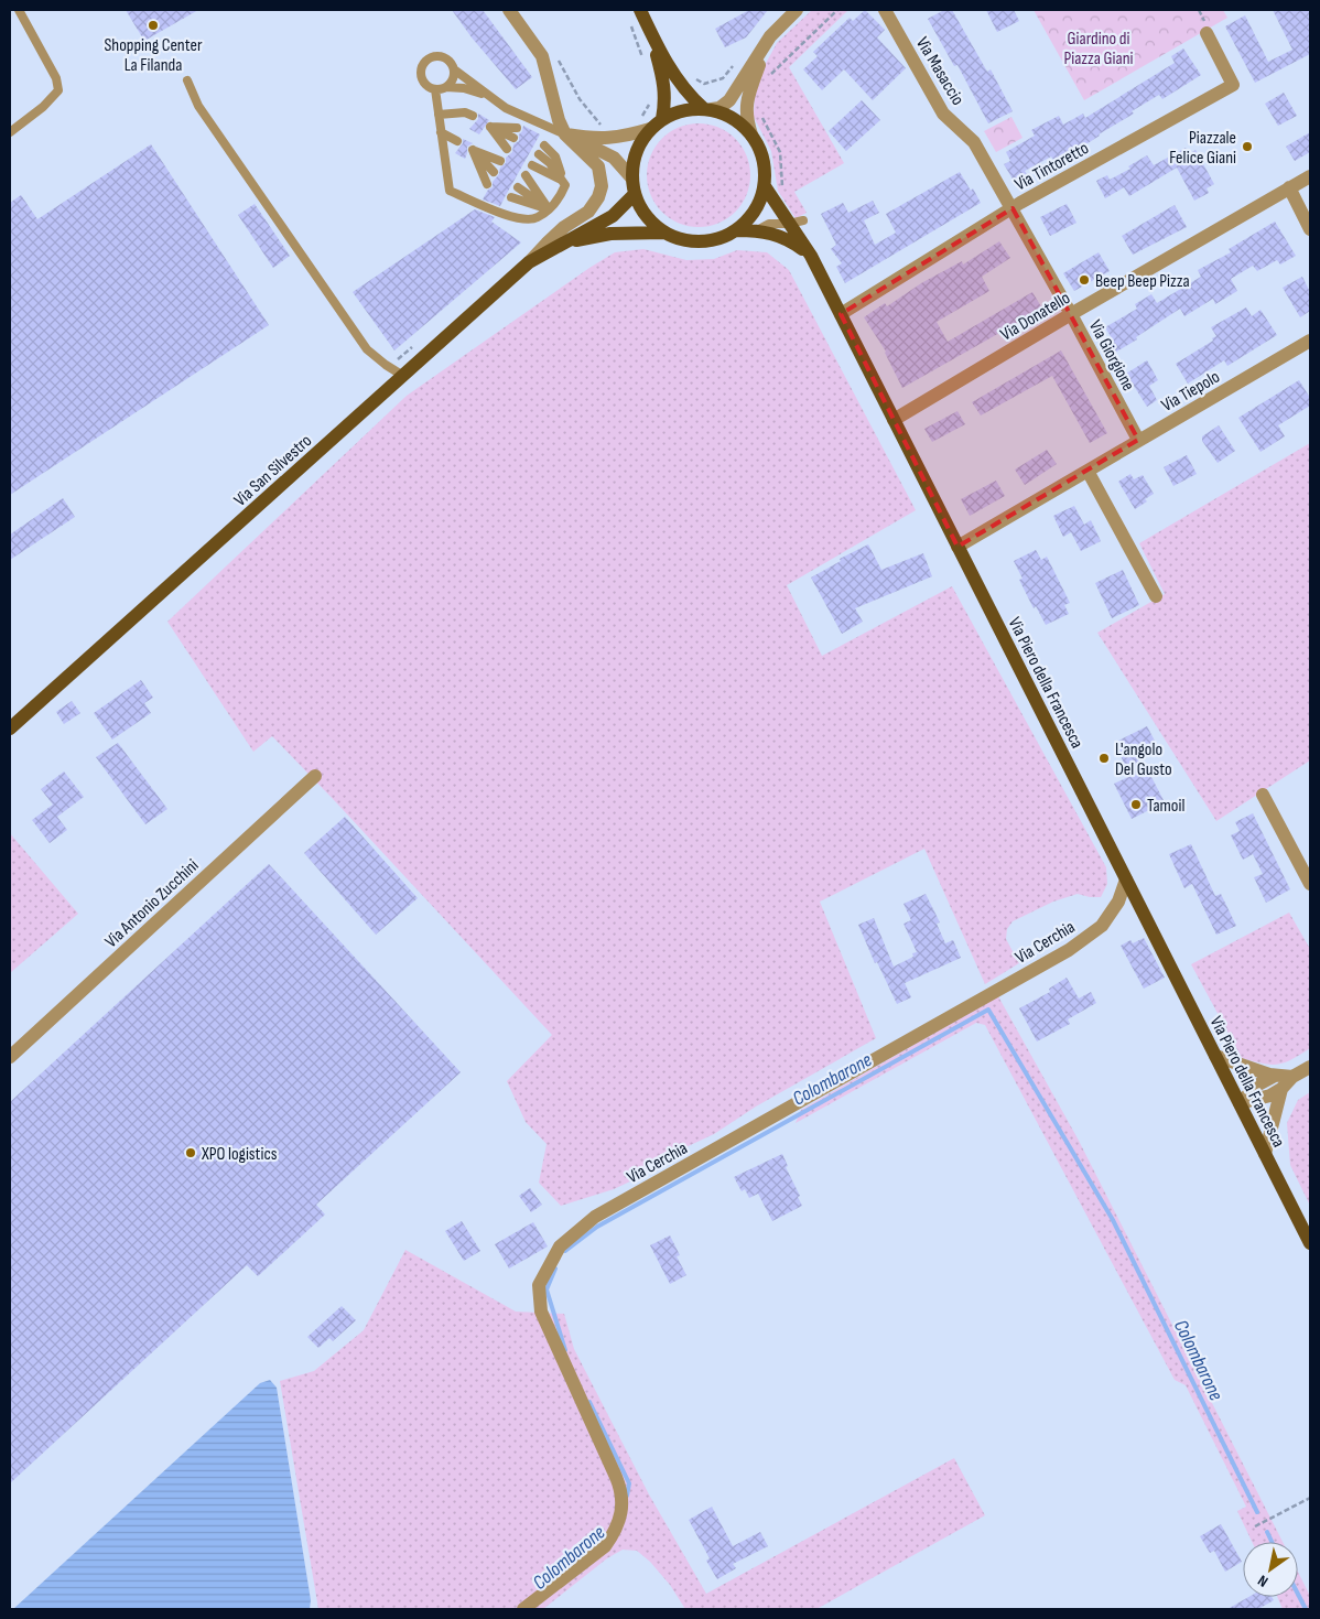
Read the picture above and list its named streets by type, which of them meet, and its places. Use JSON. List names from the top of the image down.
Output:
{
  "streets": {
    "main road": ["Via San Silvestro", "Via Piero della Francesca"],
    "street": [
      "Via Masaccio",
      "Via Tintoretto",
      "Via Donatello",
      "Via Giorgione",
      "Via Tiepolo",
      "Via Antonio Zucchini",
      "Via Cerchia"
    ]
  },
  "crossings": [
    ["Via Masaccio", "Via Giorgione"],
    ["Via Tintoretto", "Via Giorgione"],
    ["Via Tintoretto", "Via Piero della Francesca"],
    ["Via Donatello", "Via Giorgione"],
    ["Via Donatello", "Via Piero della Francesca"],
    ["Via Giorgione", "Via Tiepolo"],
    ["Via Tiepolo", "Via Piero della Francesca"],
    ["Via San Silvestro", "Via Piero della Francesca"],
    ["Via Piero della Francesca", "Via Cerchia"]
  ],
  "water": ["Colombarone"],
  "parks": ["Giardino di Piazza Giani"],
  "places": [
    "Shopping Center La Filanda",
    "Piazzale Felice Giani",
    "Beep Beep Pizza",
    "L'angolo Del Gusto",
    "Tamoil",
    "XPO logistics"
  ],
  "north": "bottom left"
}
